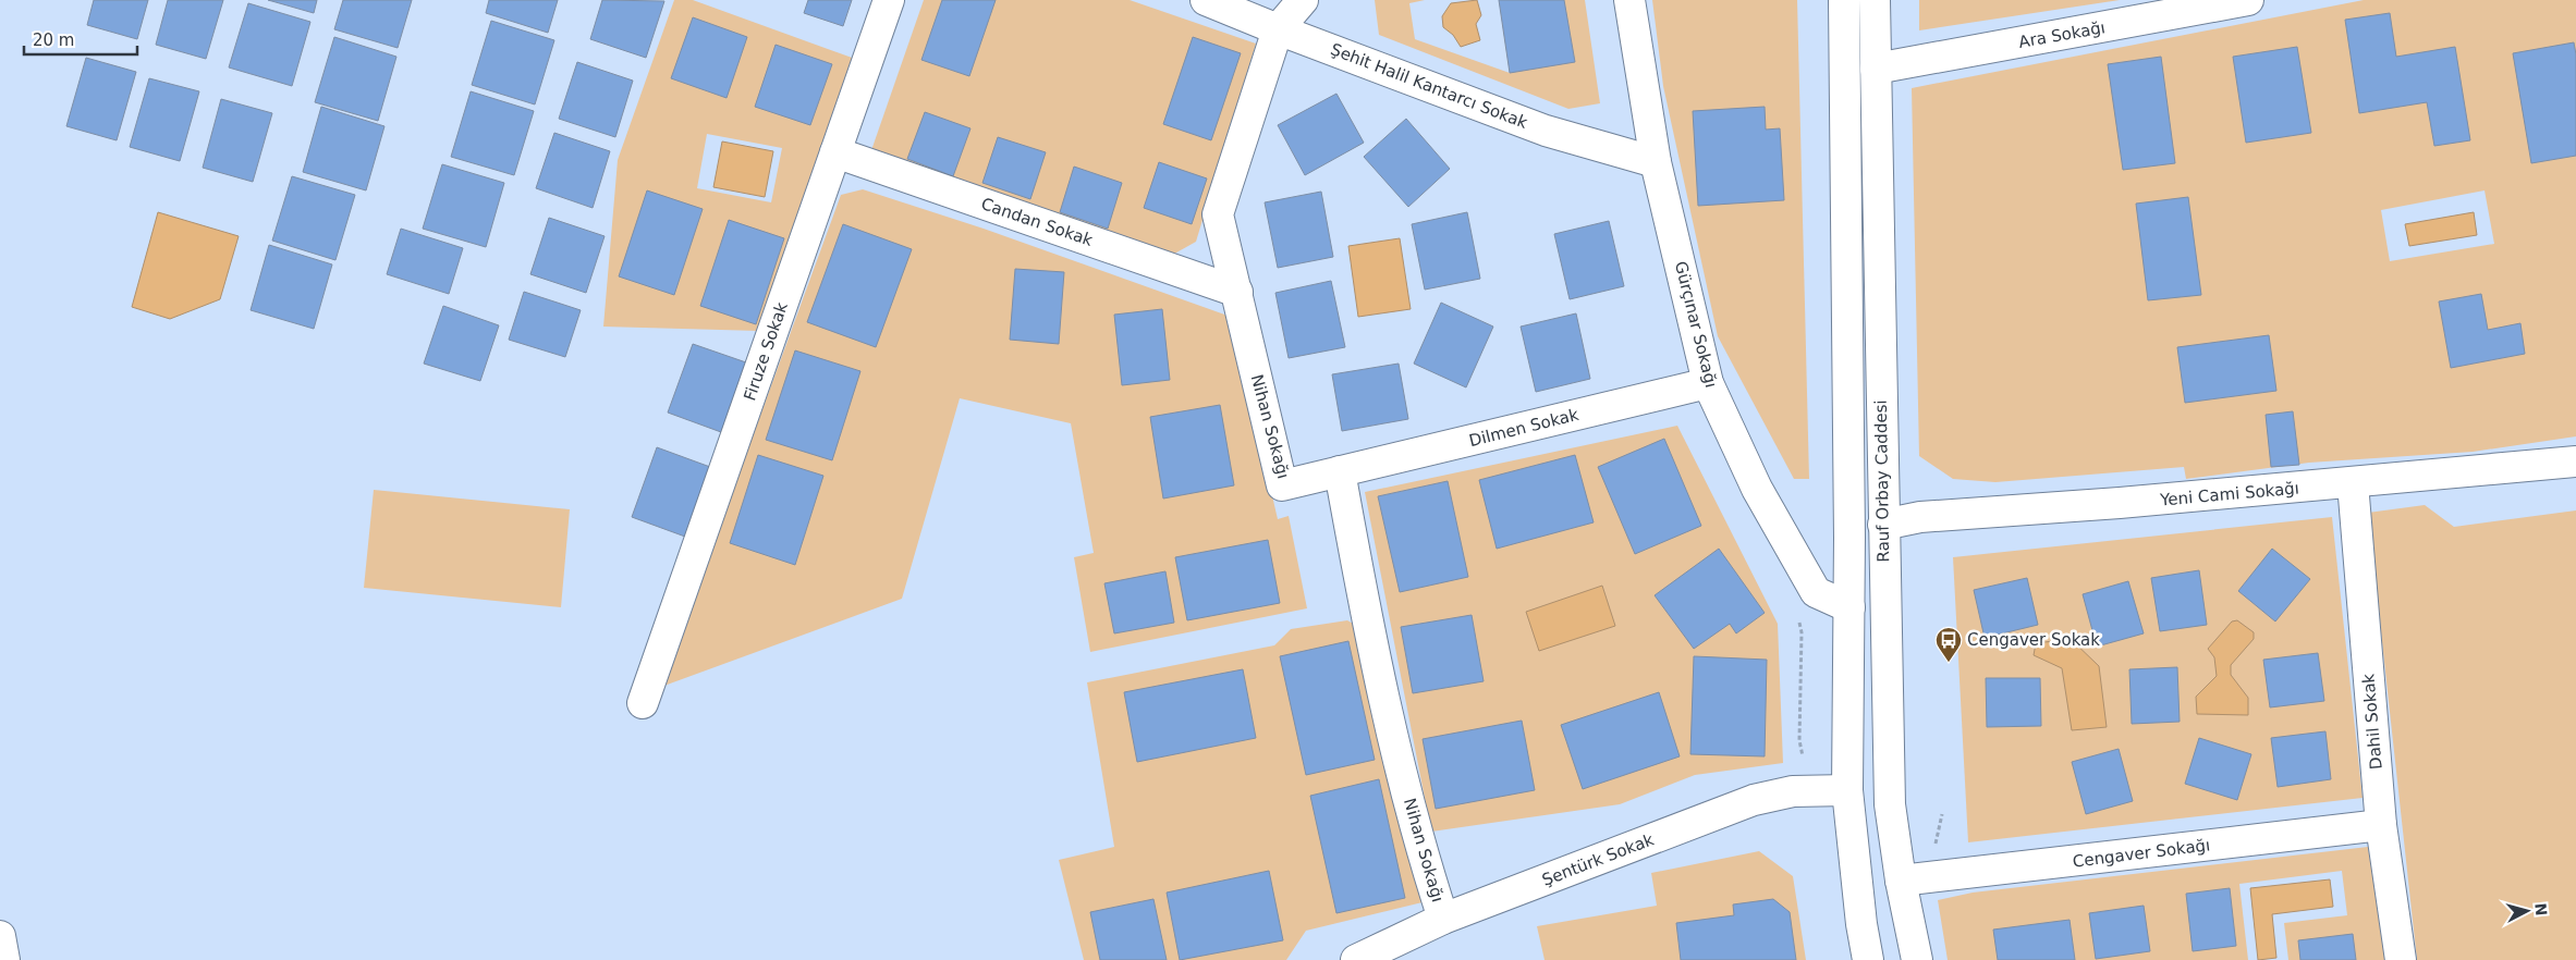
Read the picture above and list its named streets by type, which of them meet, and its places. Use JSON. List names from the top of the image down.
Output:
{
  "streets": {
    "street": [
      "Ara Sokağı",
      "Şehit Halil Kantarcı Sokak",
      "Candan Sokak",
      "Gürçınar Sokağı",
      "Firuze Sokak",
      "Nihan Sokağı",
      "Dilmen Sokak",
      "Rauf Orbay Caddesi",
      "Yeni Cami Sokağı",
      "Dahil Sokak",
      "Cengaver Sokağı",
      "Şentürk Sokak"
    ]
  },
  "crossings": [
    ["Ara Sokağı", "Rauf Orbay Caddesi"],
    ["Şehit Halil Kantarcı Sokak", "Gürçınar Sokağı"],
    ["Şehit Halil Kantarcı Sokak", "Nihan Sokağı"],
    ["Candan Sokak", "Firuze Sokak"],
    ["Candan Sokak", "Nihan Sokağı"],
    ["Gürçınar Sokağı", "Dilmen Sokak"],
    ["Gürçınar Sokağı", "Rauf Orbay Caddesi"],
    ["Nihan Sokağı", "Dilmen Sokak"],
    ["Nihan Sokağı", "Şentürk Sokak"],
    ["Rauf Orbay Caddesi", "Yeni Cami Sokağı"],
    ["Rauf Orbay Caddesi", "Cengaver Sokağı"],
    ["Rauf Orbay Caddesi", "Şentürk Sokak"],
    ["Yeni Cami Sokağı", "Dahil Sokak"],
    ["Dahil Sokak", "Cengaver Sokağı"]
  ],
  "places": {
    "bus stop": ["Cengaver Sokak"]
  },
  "scale_bar": "20 m",
  "north": "right"
}
